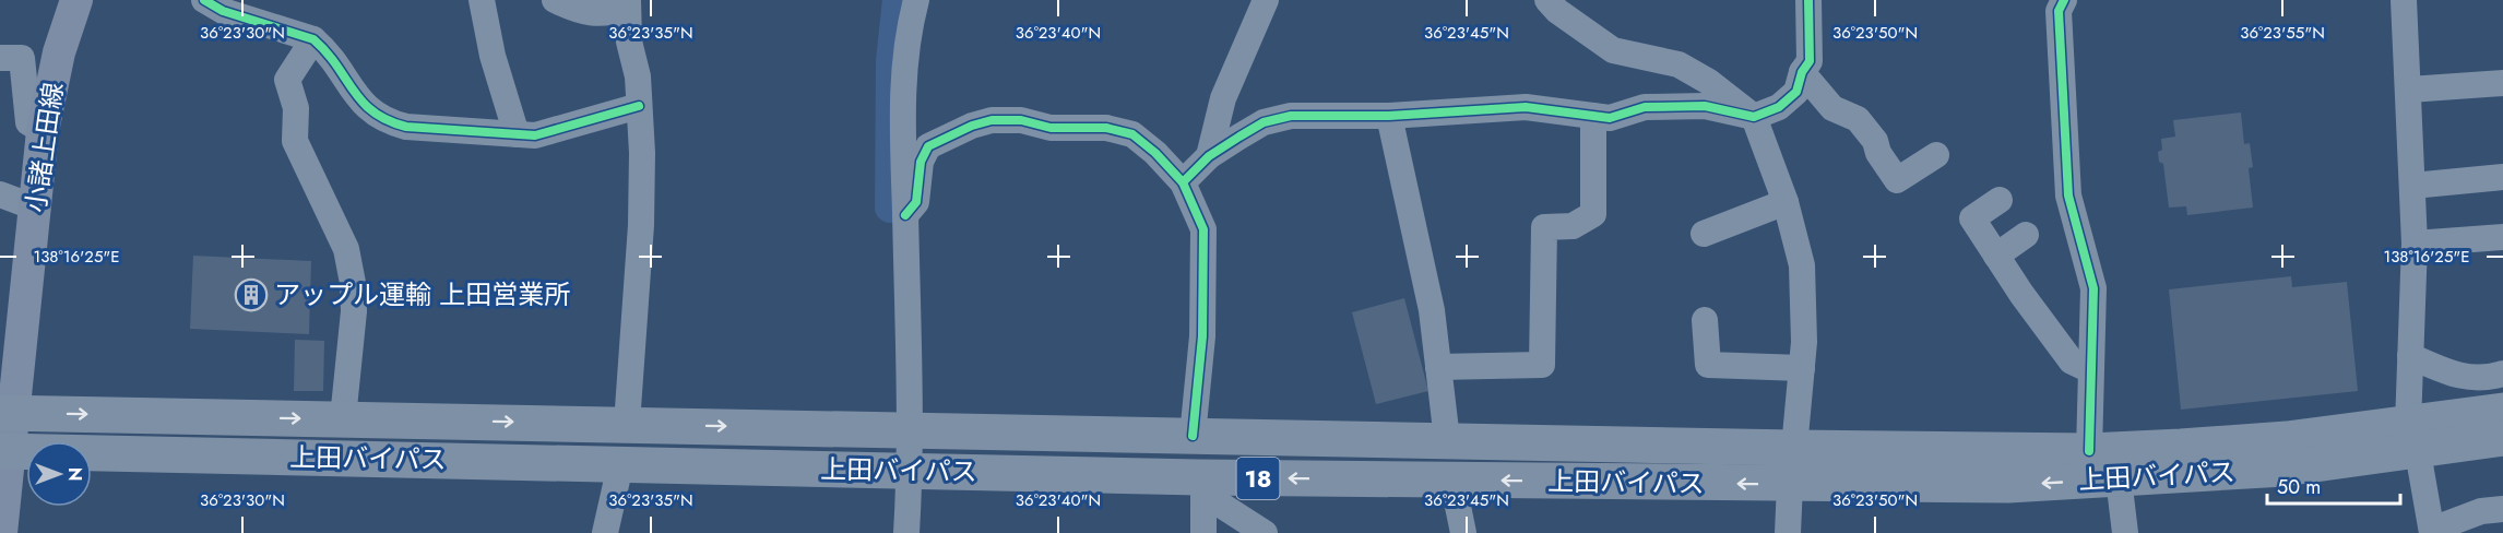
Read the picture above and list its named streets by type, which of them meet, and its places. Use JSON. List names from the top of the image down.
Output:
{
  "streets": {
    "highway": ["上田バイパス", "18"],
    "main road": ["小諸上田線"]
  },
  "crossings": [
    ["小諸上田線", "上田バイパス"]
  ],
  "places": {
    "building": ["アップル運輸 上田営業所"]
  },
  "scale_bar": "50 m",
  "north": "right",
  "coordinates": [
    "36°23'30\"N",
    "36°23'35\"N",
    "36°23'40\"N",
    "36°23'45\"N",
    "36°23'50\"N",
    "36°23'55\"N",
    "138°16'25\"E"
  ]
}
